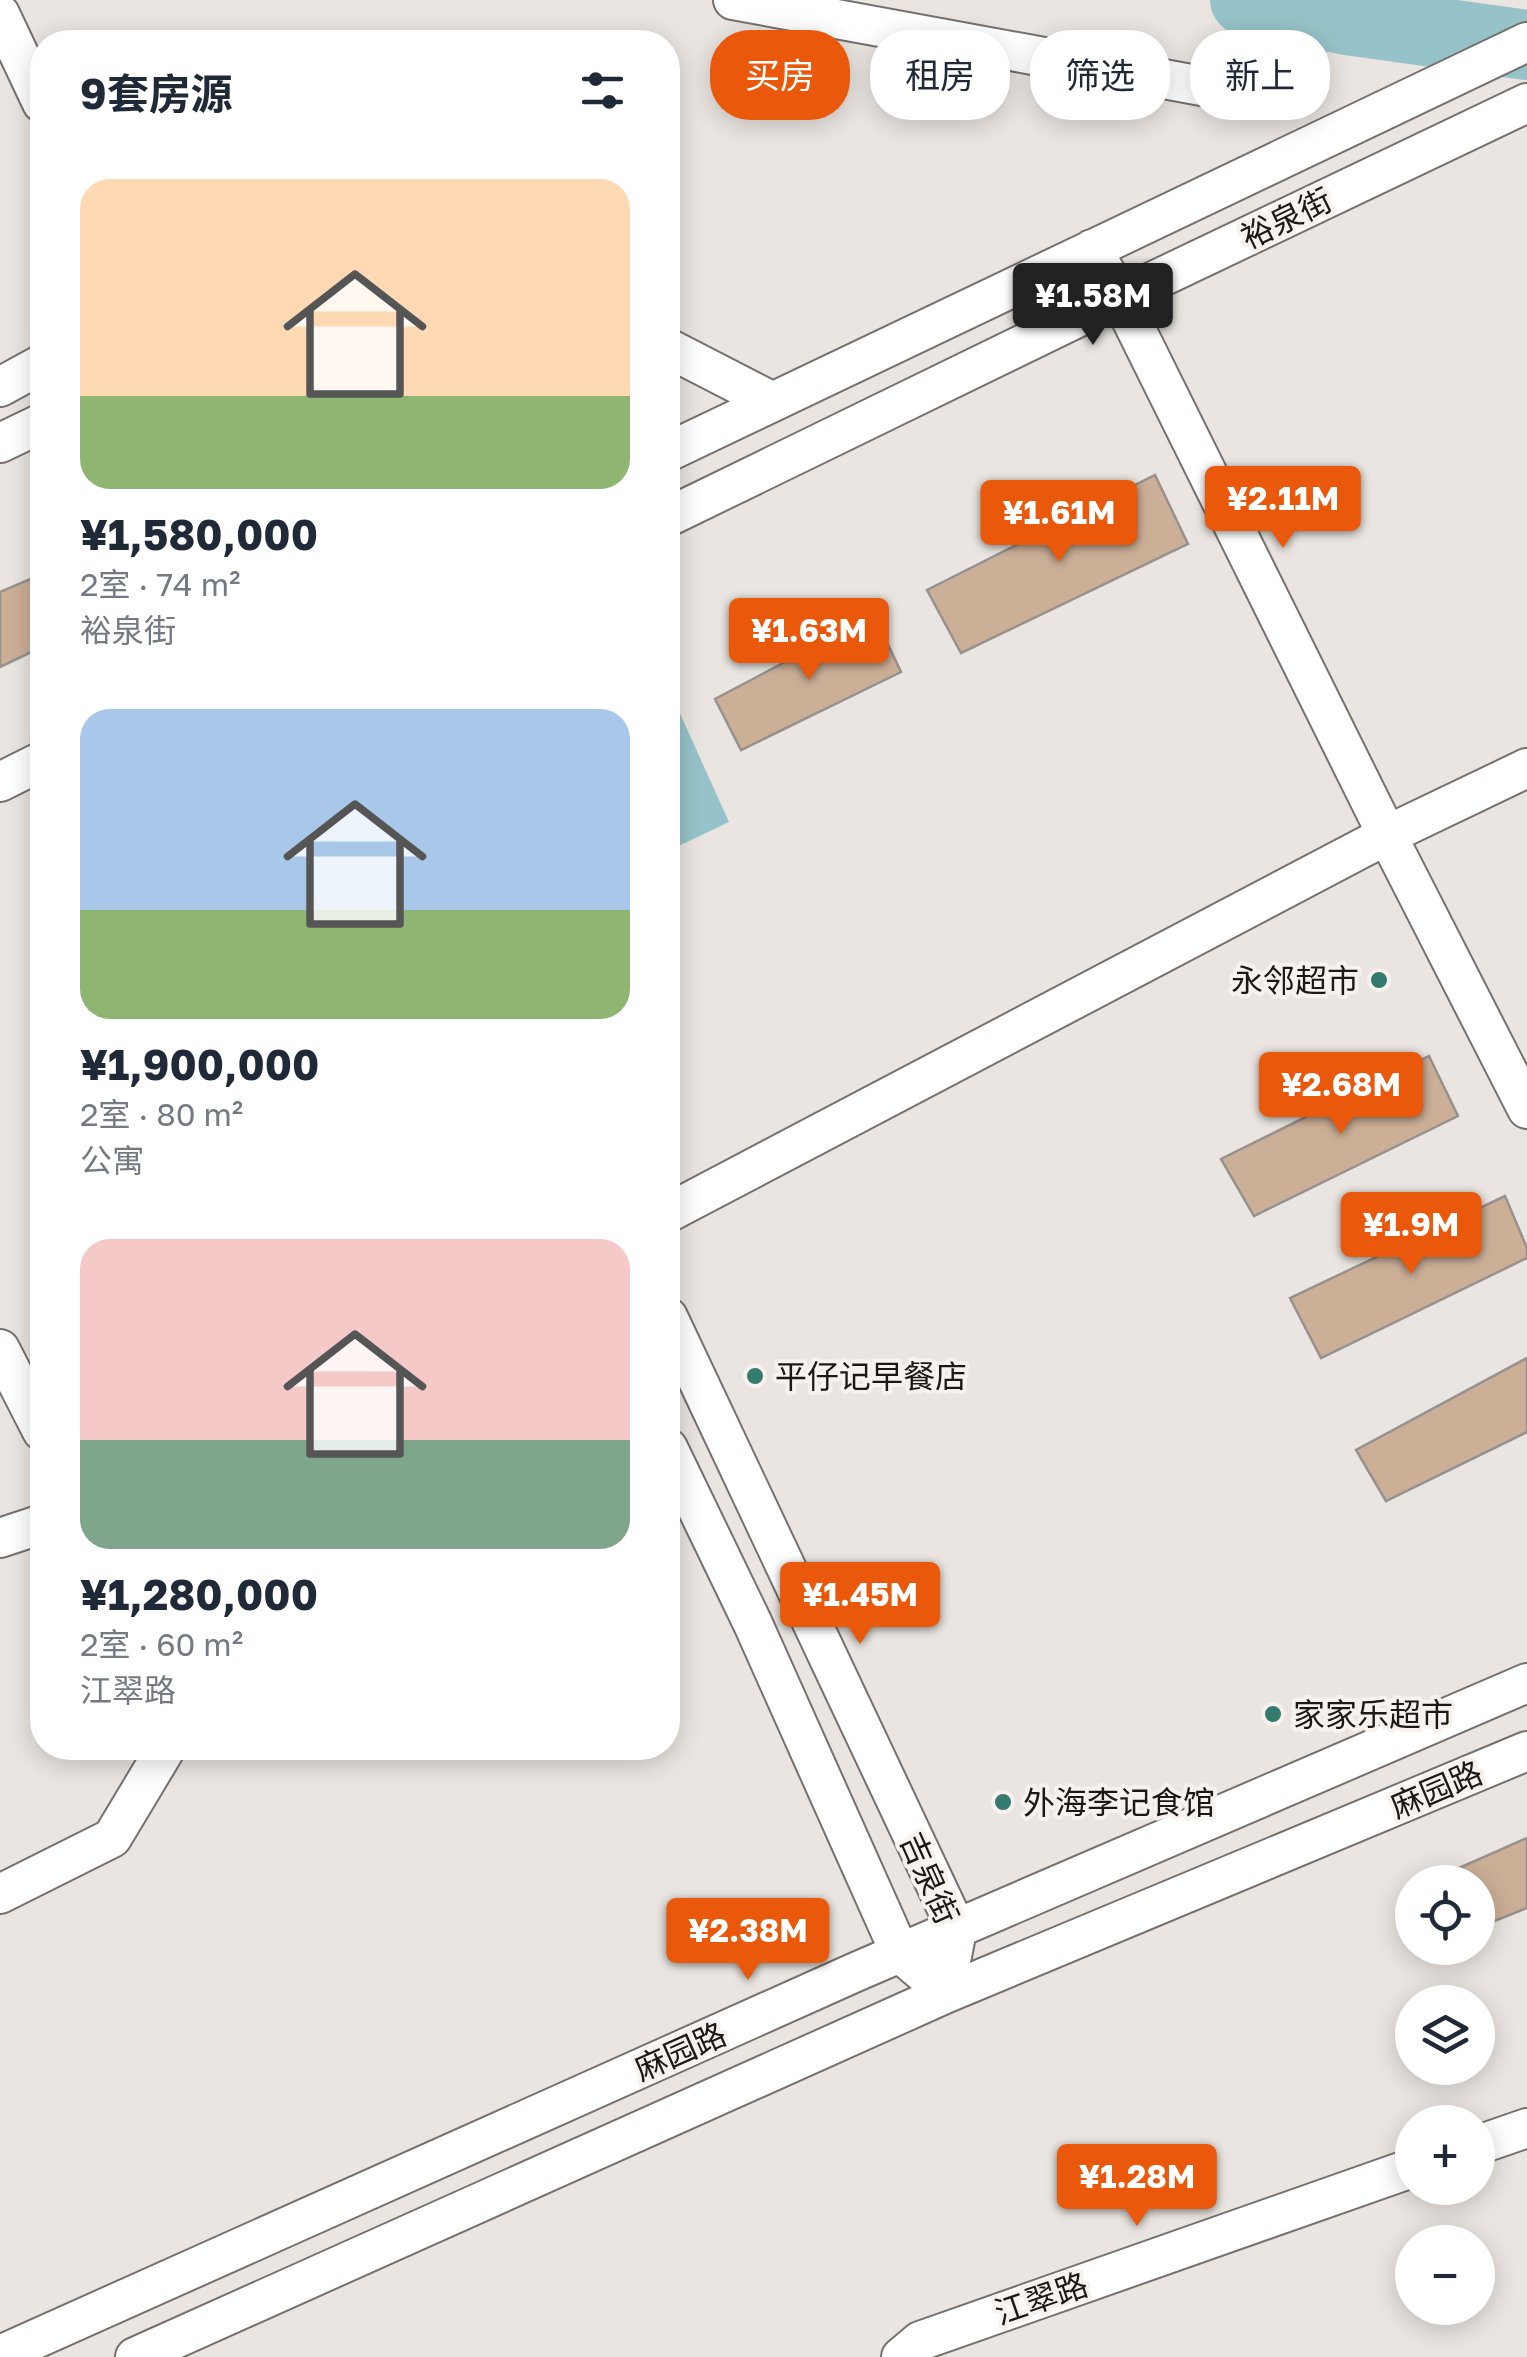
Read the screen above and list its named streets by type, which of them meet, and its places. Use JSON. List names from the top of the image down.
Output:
{
  "streets": {
    "street": [
      "裕泉街",
      "麻园路",
      "吉泉街",
      "江翠路"
    ]
  },
  "crossings": [
    ["麻园路", "吉泉街"]
  ],
  "places": [
    "永邻超市",
    "平仔记早餐店",
    "家家乐超市",
    "外海李记食馆"
  ],
  "page": {
    "chip": [
      "买房",
      "租房",
      "筛选",
      "新上"
    ],
    "heading": "9套房源",
    "list": [
      {
        "name": "¥1,580,000",
        "note": "2室 · 74 m² · 裕泉街"
      },
      {
        "name": "¥1,900,000",
        "note": "2室 · 80 m² · 公寓"
      },
      {
        "name": "¥1,280,000",
        "note": "2室 · 60 m² · 江翠路"
      }
    ],
    "price": [
      "¥1.58M",
      "¥2.11M",
      "¥1.61M",
      "¥1.63M",
      "¥2.68M",
      "¥1.9M",
      "¥1.45M",
      "¥2.38M",
      "¥1.28M"
    ],
    "map_buttons": ["+", "−"]
  }
}
